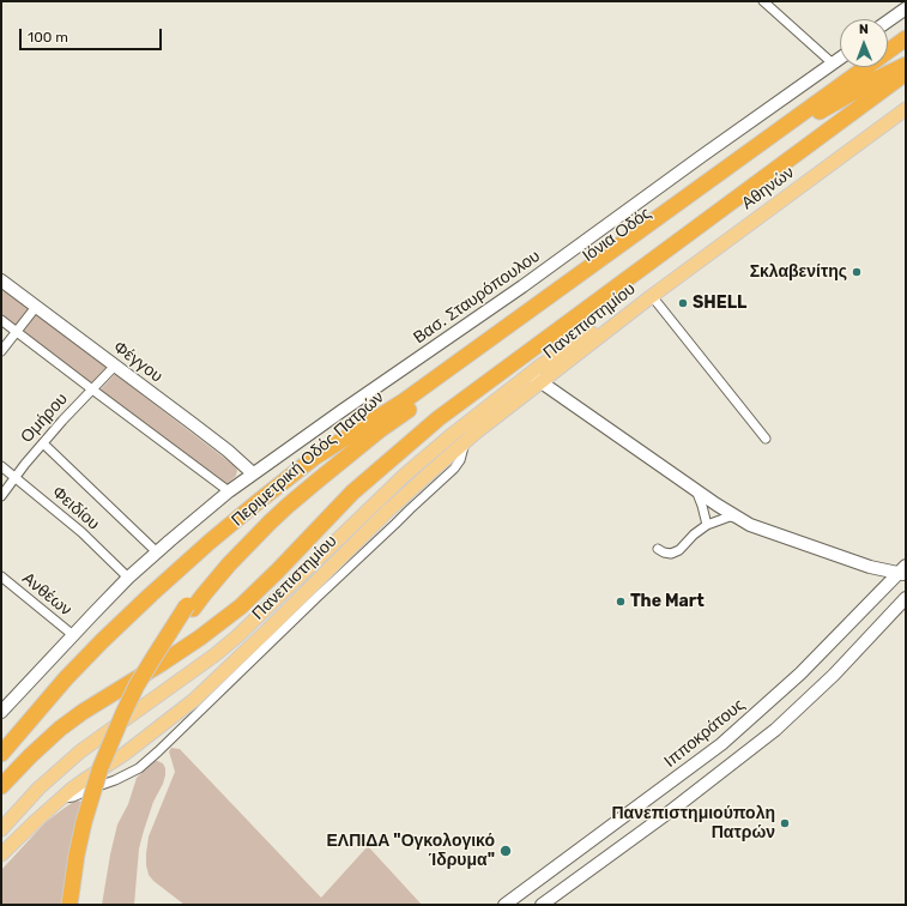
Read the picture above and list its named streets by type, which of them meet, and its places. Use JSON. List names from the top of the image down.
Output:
{
  "streets": {
    "highway": ["Ιόνια Οδός", "Περιμετρική Οδός Πατρών"],
    "main road": ["Αθηνών", "Πανεπιστημίου"],
    "street": [
      "Βασ. Σταυρόπουλου",
      "Φέγγου",
      "Ομήρου",
      "Φειδίου",
      "Ανθέων",
      "Ιπποκράτους"
    ]
  },
  "crossings": [
    ["Αθηνών", "Πανεπιστημίου"],
    ["Ιόνια Οδός", "Περιμετρική Οδός Πατρών"],
    ["Βασ. Σταυρόπουλου", "Φέγγου"],
    ["Βασ. Σταυρόπουλου", "Φειδίου"],
    ["Βασ. Σταυρόπουλου", "Ανθέων"],
    ["Φέγγου", "Ομήρου"],
    ["Ομήρου", "Φειδίου"]
  ],
  "places": [
    "Σκλαβενίτης",
    "SHELL",
    "The Mart",
    "Πανεπιστημιούπολη Πατρών",
    "ΕΛΠΙΔΑ \"Ογκολογικό Ίδρυμα\""
  ],
  "scale_bar": "100 m",
  "north": "top"
}
